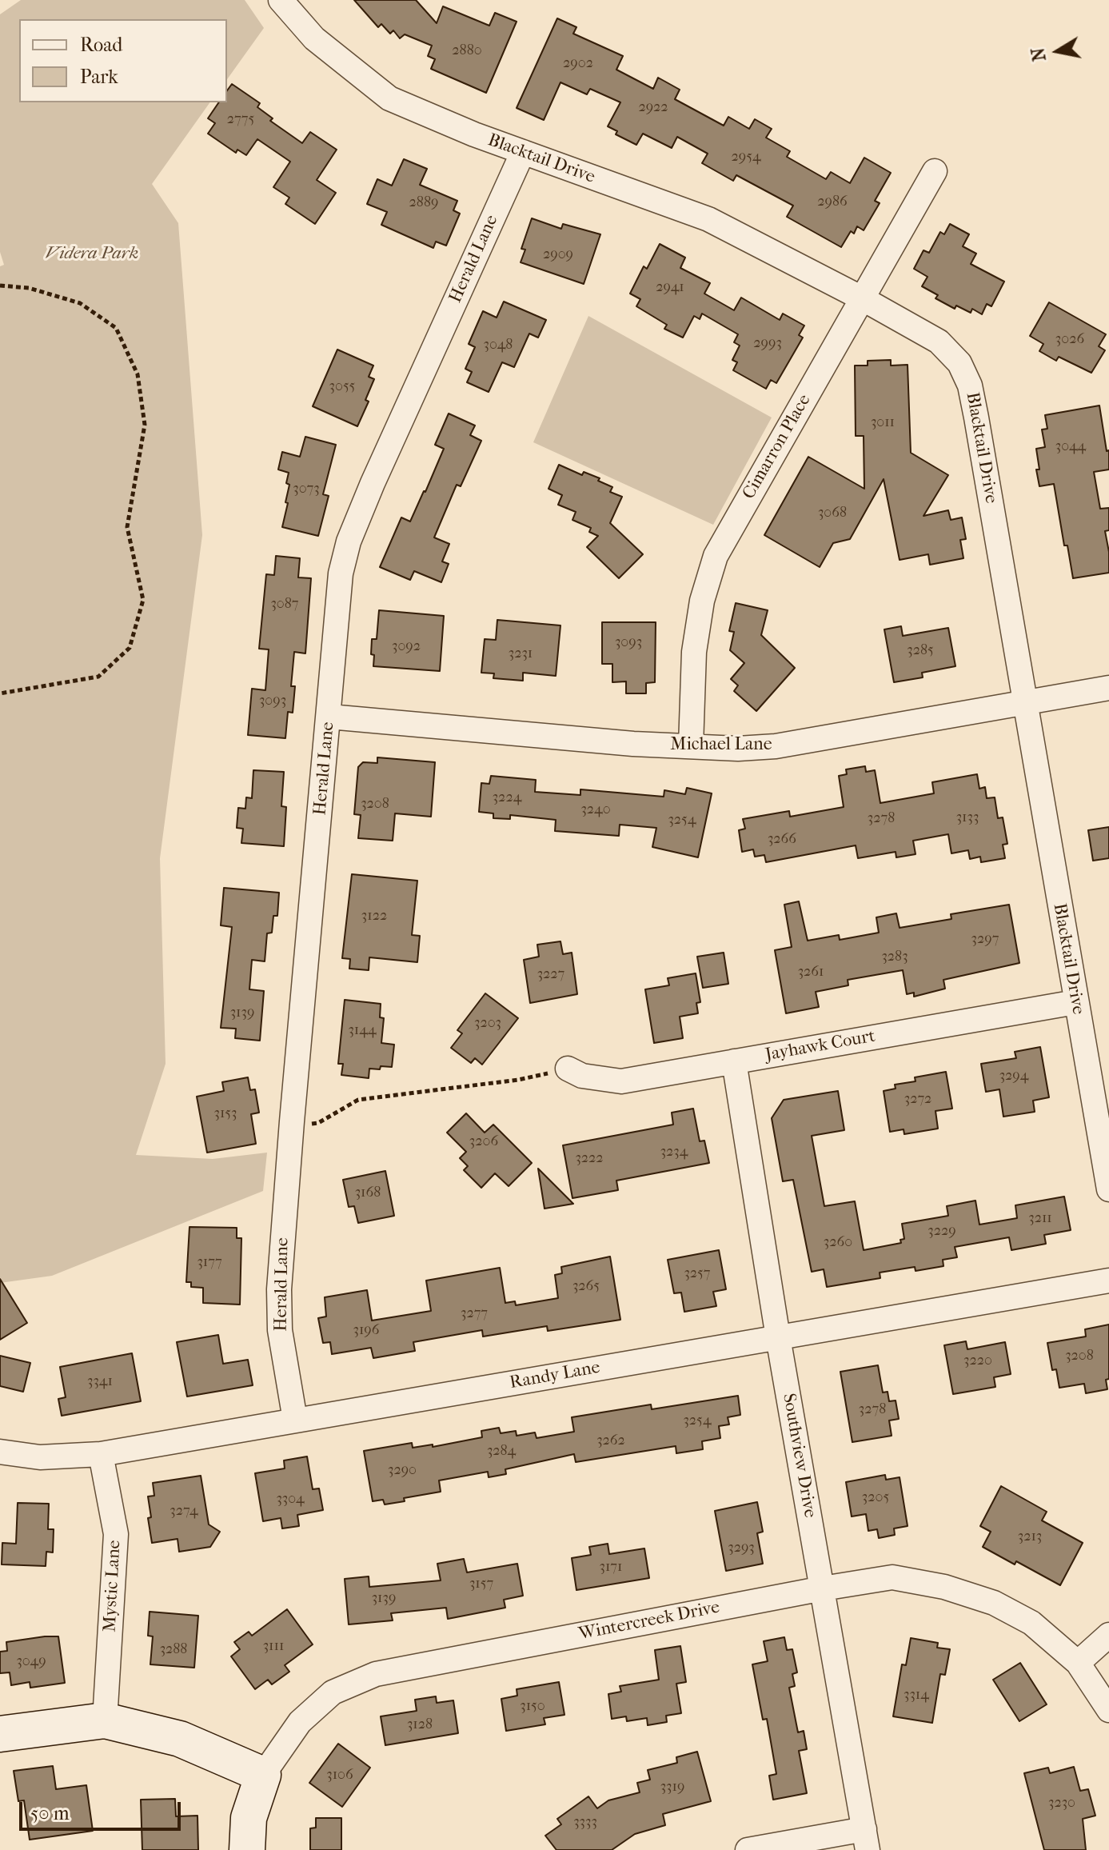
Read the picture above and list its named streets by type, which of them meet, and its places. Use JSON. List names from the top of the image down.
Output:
{
  "streets": {
    "street": [
      "Blacktail Drive",
      "Herald Lane",
      "Cimarron Place",
      "Michael Lane",
      "Jayhawk Court",
      "Randy Lane",
      "Southview Drive",
      "Mystic Lane",
      "Wintercreek Drive"
    ]
  },
  "crossings": [
    ["Blacktail Drive", "Herald Lane"],
    ["Blacktail Drive", "Cimarron Place"],
    ["Blacktail Drive", "Michael Lane"],
    ["Blacktail Drive", "Jayhawk Court"],
    ["Herald Lane", "Michael Lane"],
    ["Herald Lane", "Randy Lane"],
    ["Cimarron Place", "Michael Lane"],
    ["Jayhawk Court", "Southview Drive"],
    ["Randy Lane", "Southview Drive"],
    ["Randy Lane", "Mystic Lane"],
    ["Southview Drive", "Wintercreek Drive"]
  ],
  "parks": ["Videra Park"],
  "house_numbers": [
    "2880",
    "2902",
    "2922",
    "2775",
    "2954",
    "2986",
    "2889",
    "2909",
    "2941",
    "3026",
    "2993",
    "3048",
    "3055",
    "3011",
    "3044",
    "3073",
    "3068",
    "3087",
    "3093",
    "3092",
    "3285",
    "3231",
    "3093",
    "3224",
    "3208",
    "3240",
    "3133",
    "3278",
    "3254",
    "3266",
    "3122",
    "3297",
    "3283",
    "3261",
    "3227",
    "3139",
    "3203",
    "3144",
    "3294",
    "3272",
    "3153",
    "3206",
    "3234",
    "3222",
    "3168",
    "3211",
    "3229",
    "3260",
    "3177",
    "3257",
    "3265",
    "3277",
    "3196",
    "3208",
    "3220",
    "3341",
    "3278",
    "3254",
    "3262",
    "3284",
    "3290",
    "3205",
    "3304",
    "3274",
    "3213",
    "3293",
    "3171",
    "3157",
    "3139",
    "3111",
    "3288",
    "3049",
    "3314",
    "3150",
    "3128",
    "3106",
    "3319",
    "3230",
    "3333"
  ],
  "legend": ["Road", "Park"],
  "scale_bar": "50 m",
  "north": "left"
}
